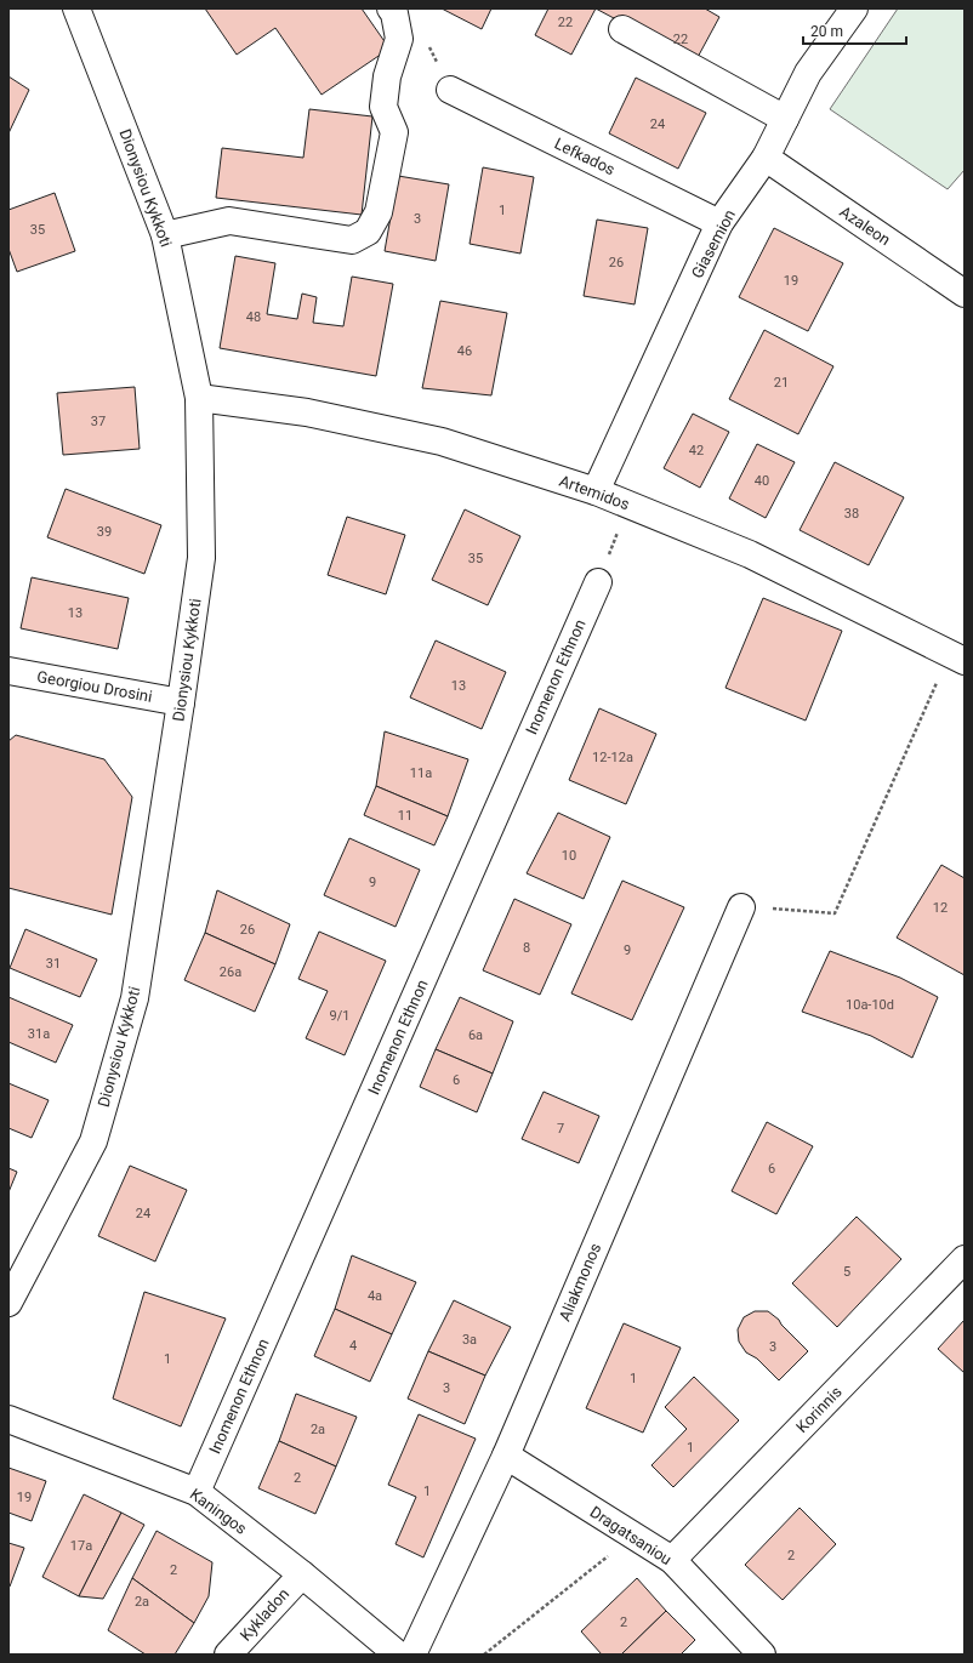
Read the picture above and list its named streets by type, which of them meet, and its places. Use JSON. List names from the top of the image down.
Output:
{
  "streets": {
    "street": [
      "Lefkados",
      "Dionysiou Kykkoti",
      "Azaleon",
      "Giasemion",
      "Artemidos",
      "Inomenon Ethnon",
      "Georgiou Drosini",
      "Aliakmonos",
      "Korinnis",
      "Kaningos",
      "Dragatsaniou",
      "Kykladon"
    ]
  },
  "crossings": [
    ["Lefkados", "Giasemion"],
    ["Dionysiou Kykkoti", "Artemidos"],
    ["Dionysiou Kykkoti", "Georgiou Drosini"],
    ["Azaleon", "Giasemion"],
    ["Giasemion", "Artemidos"],
    ["Inomenon Ethnon", "Kaningos"],
    ["Aliakmonos", "Dragatsaniou"],
    ["Korinnis", "Dragatsaniou"],
    ["Kaningos", "Kykladon"]
  ],
  "house_numbers": [
    "22",
    "22",
    "24",
    "1",
    "3",
    "35",
    "26",
    "19",
    "48",
    "46",
    "21",
    "37",
    "42",
    "40",
    "38",
    "39",
    "35",
    "13",
    "13",
    "12-12a",
    "11a",
    "11",
    "10",
    "9",
    "12",
    "26",
    "8",
    "9",
    "31",
    "26a",
    "10a-10d",
    "9/1",
    "31a",
    "6a",
    "6",
    "7",
    "6",
    "24",
    "5",
    "4a",
    "3a",
    "4",
    "3",
    "1",
    "1",
    "3",
    "2a",
    "1",
    "2",
    "1",
    "19",
    "17a",
    "2",
    "2",
    "2a",
    "2"
  ],
  "scale_bar": "20 m"
}
